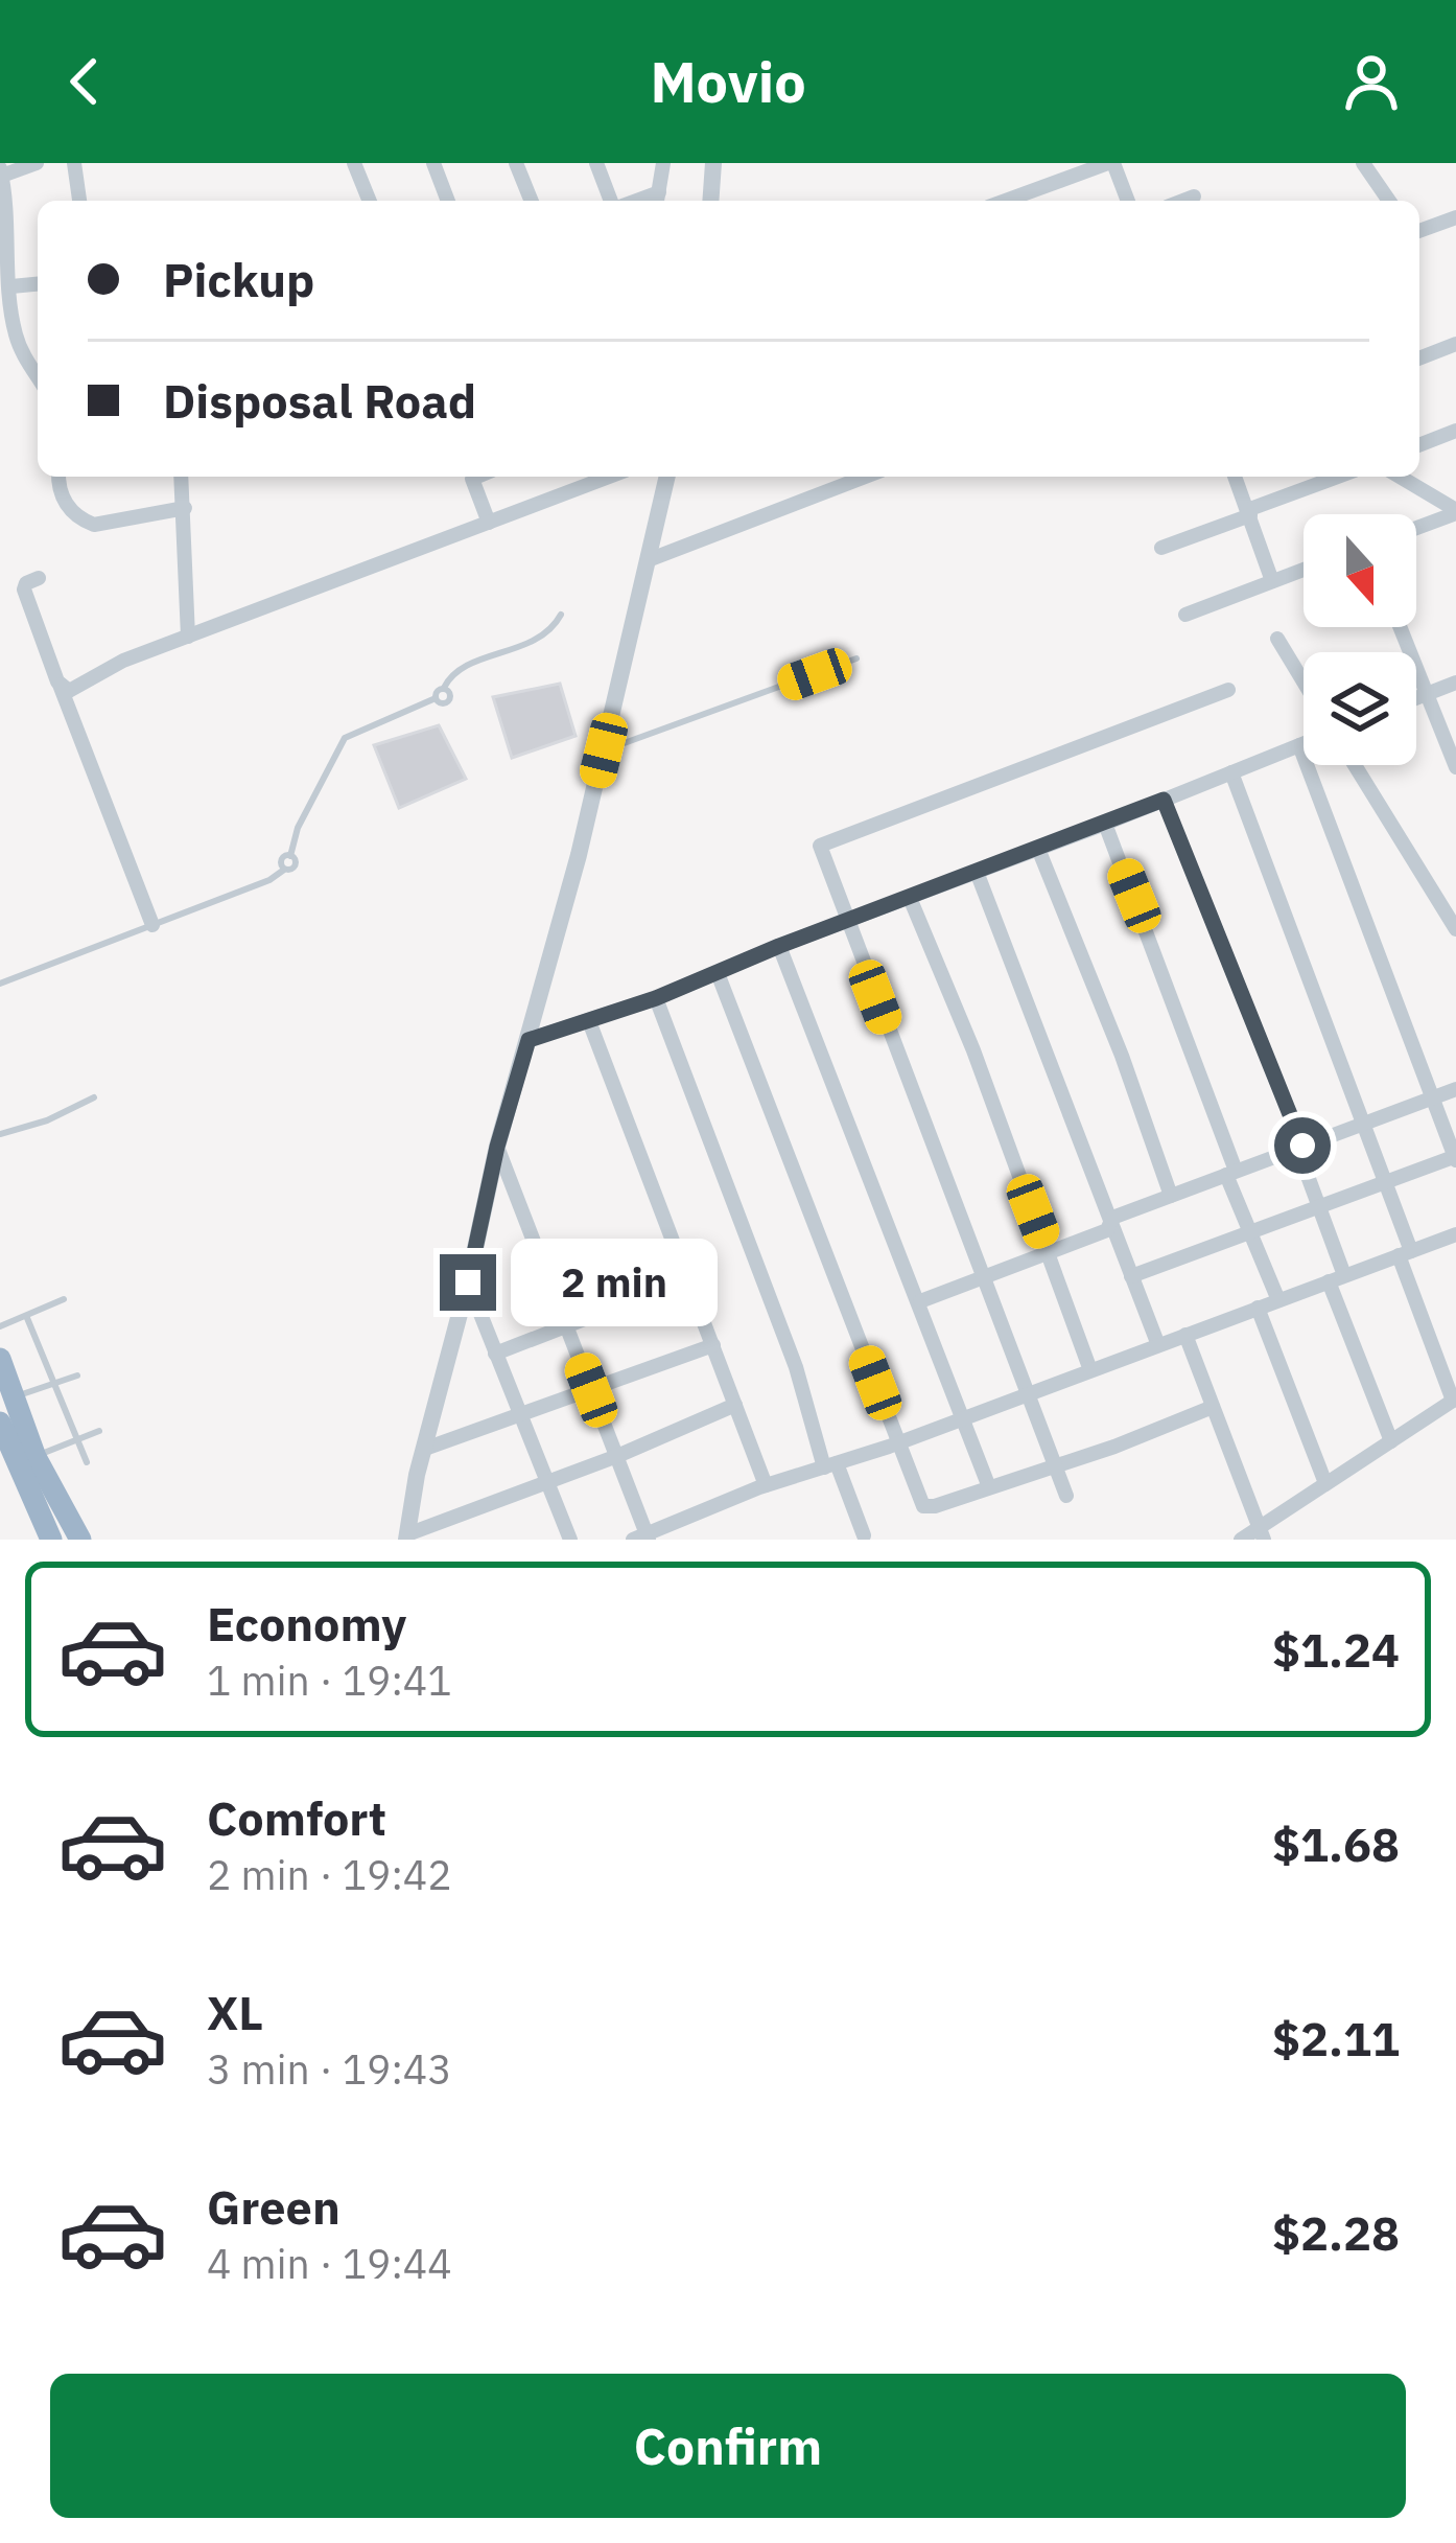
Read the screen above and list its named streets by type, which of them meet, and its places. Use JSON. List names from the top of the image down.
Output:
{
  "north": "bottom",
  "page": {
    "header": "Movio",
    "banner": ["Pickup", "Disposal Road"],
    "bubble": "2 min",
    "list": [
      {
        "name": "Economy",
        "note": "1 min · 19:41",
        "value": "$1.24"
      },
      {
        "name": "Comfort",
        "note": "2 min · 19:42",
        "value": "$1.68"
      },
      {
        "name": "XL",
        "note": "3 min · 19:43",
        "value": "$2.11"
      },
      {
        "name": "Green",
        "note": "4 min · 19:44",
        "value": "$2.28"
      }
    ],
    "buttons": "Confirm"
  }
}
